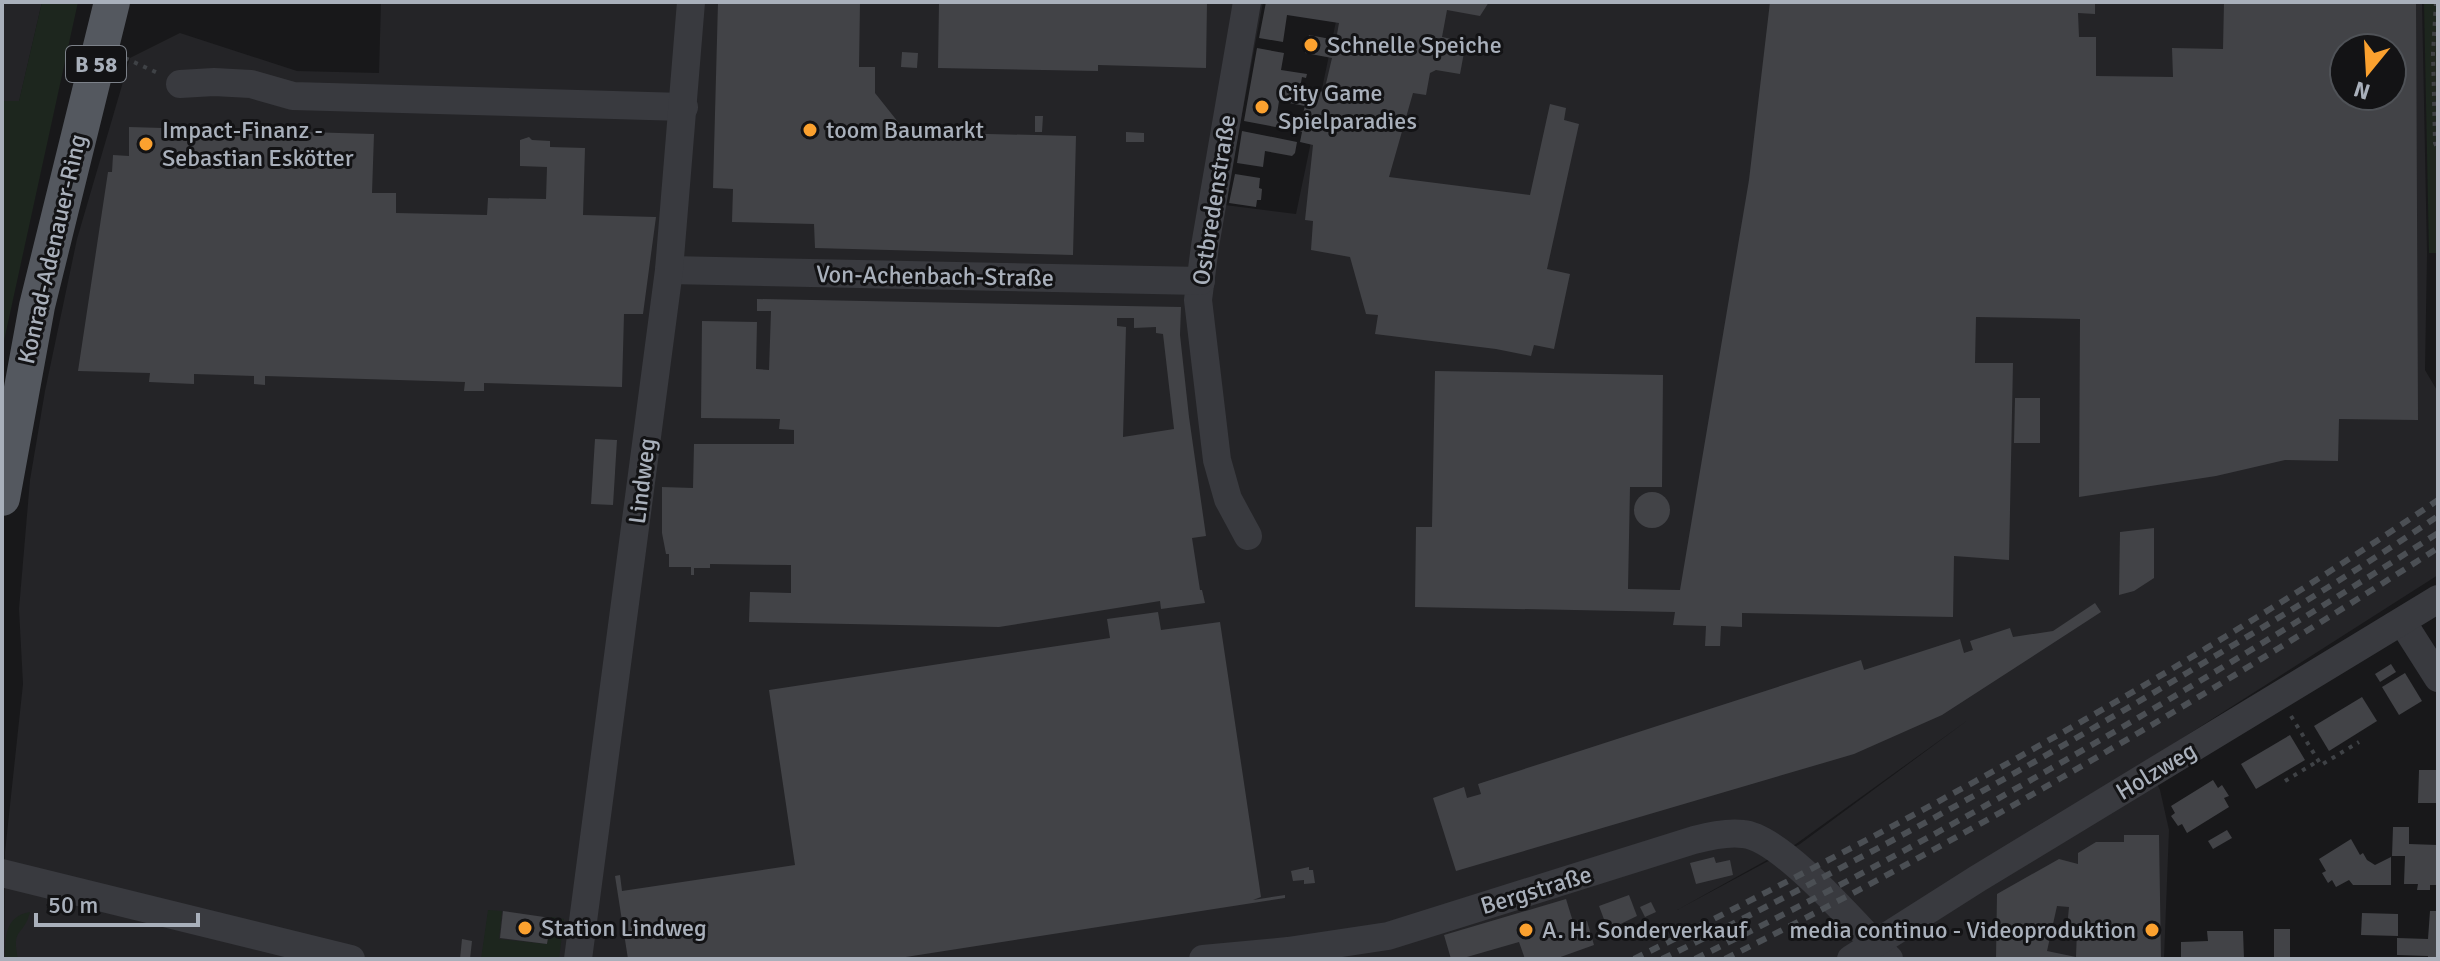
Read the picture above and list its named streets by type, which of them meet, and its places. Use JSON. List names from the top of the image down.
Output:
{
  "streets": {
    "main road": ["B 58", "Konrad-Adenauer-Ring"],
    "street": [
      "Ostbredenstraße",
      "Von-Achenbach-Straße",
      "Lindweg",
      "Holzweg",
      "Bergstraße"
    ]
  },
  "crossings": [
    ["Ostbredenstraße", "Von-Achenbach-Straße"],
    ["Von-Achenbach-Straße", "Lindweg"],
    ["Holzweg", "Bergstraße"]
  ],
  "places": [
    "Schnelle Speiche",
    "City Game Spielparadies",
    "toom Baumarkt",
    "Impact-Finanz - Sebastian Eskötter",
    "Station Lindweg",
    "A. H. Sonderverkauf",
    "media continuo - Videoproduktion"
  ],
  "scale_bar": "50 m",
  "north": "bottom"
}
